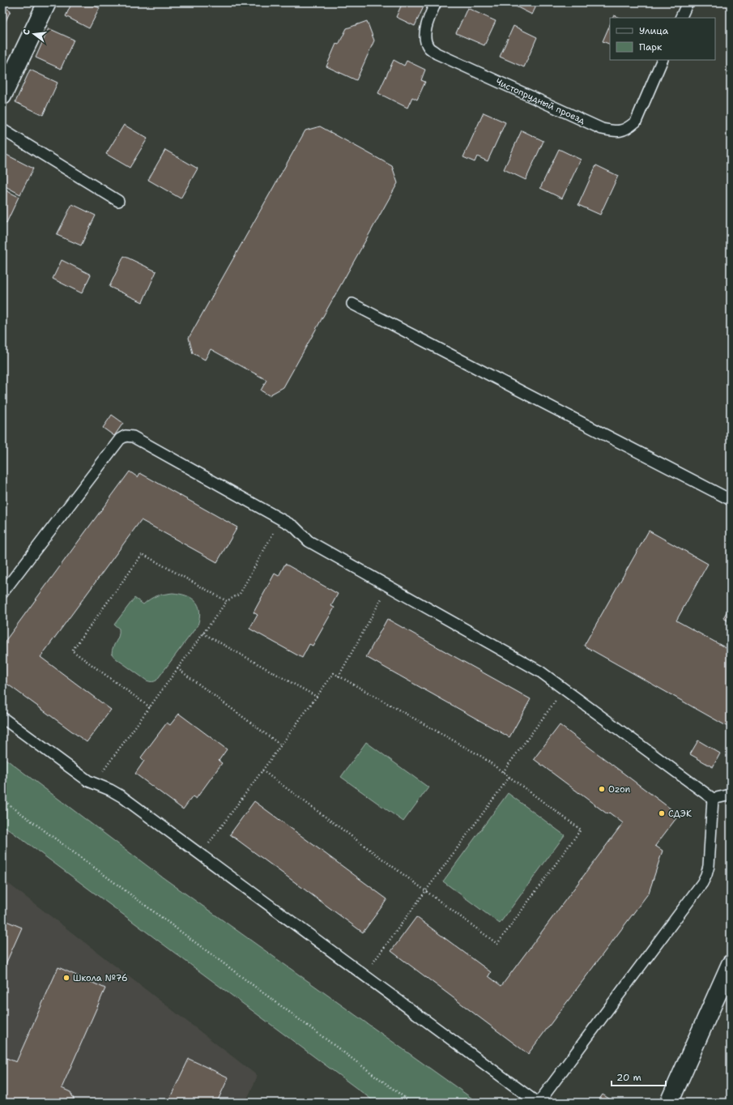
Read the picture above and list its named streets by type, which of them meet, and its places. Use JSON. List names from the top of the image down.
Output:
{
  "streets": {
    "lane": ["Чистопрудный проезд"]
  },
  "places": ["Ozon", "СДЭК", "Школа №76"],
  "legend": ["Улица", "Парк"],
  "scale_bar": "20 m",
  "north": "left"
}
